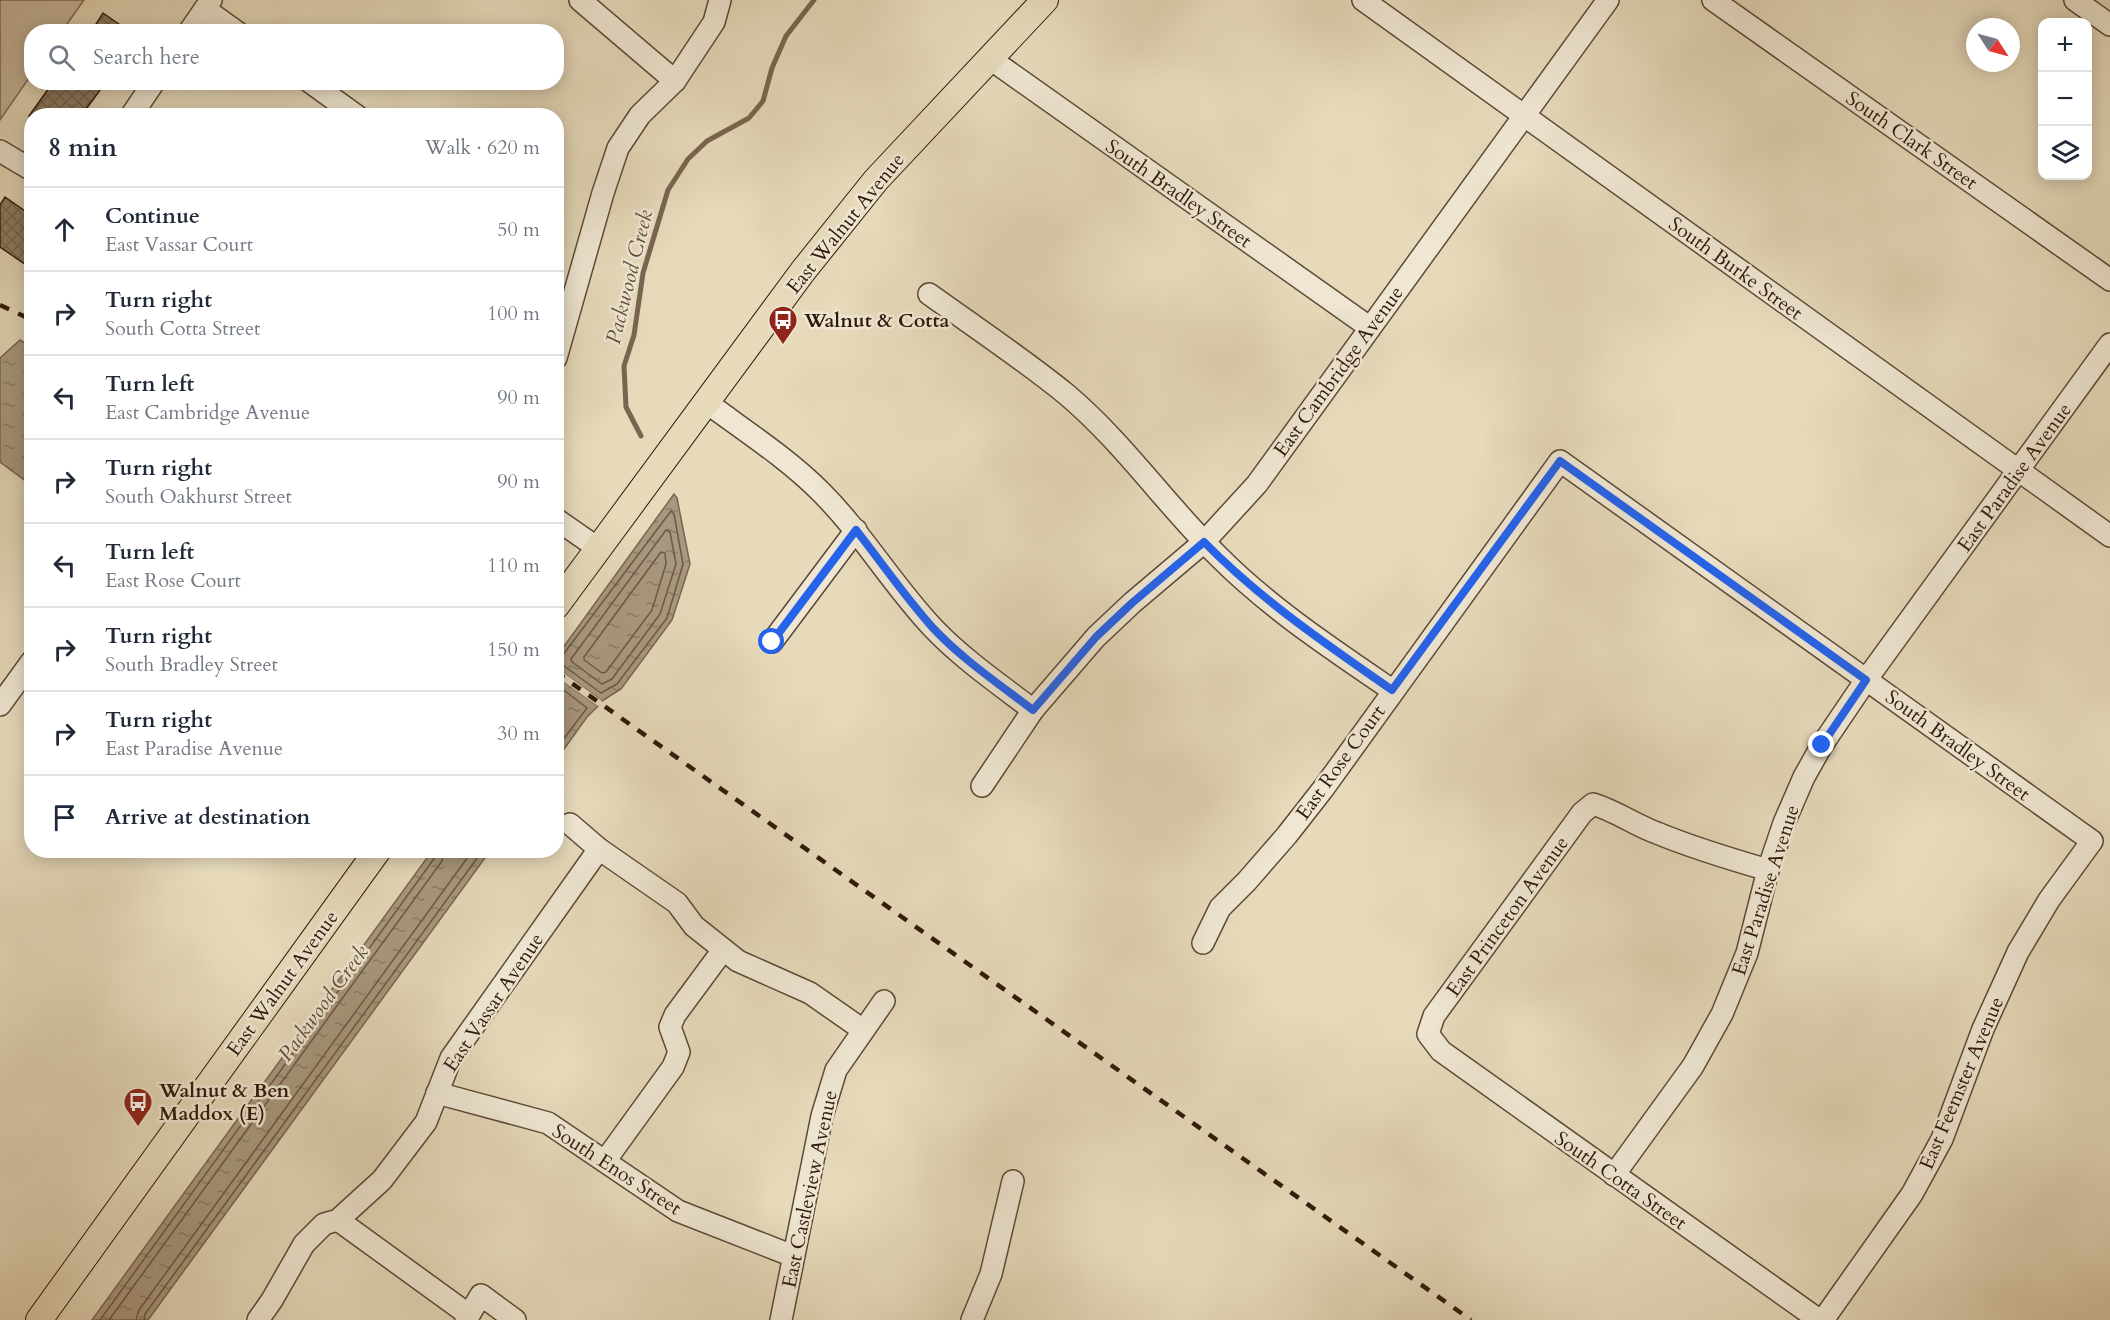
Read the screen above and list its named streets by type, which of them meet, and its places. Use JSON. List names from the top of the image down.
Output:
{
  "streets": {
    "main road": ["East Walnut Avenue"],
    "street": [
      "South Clark Street",
      "South Bradley Street",
      "South Burke Street",
      "East Cambridge Avenue",
      "East Paradise Avenue",
      "East Rose Court",
      "East Princeton Avenue",
      "East Vassar Avenue",
      "East Feemster Avenue",
      "South Enos Street",
      "South Cotta Street",
      "East Castleview Avenue"
    ]
  },
  "crossings": [
    ["South Bradley Street", "East Walnut Avenue"],
    ["South Bradley Street", "East Cambridge Avenue"],
    ["South Bradley Street", "East Paradise Avenue"],
    ["South Bradley Street", "East Rose Court"],
    ["South Bradley Street", "East Feemster Avenue"],
    ["South Burke Street", "East Cambridge Avenue"],
    ["South Burke Street", "East Paradise Avenue"],
    ["East Paradise Avenue", "East Princeton Avenue"],
    ["East Paradise Avenue", "South Cotta Street"],
    ["East Princeton Avenue", "South Cotta Street"],
    ["East Vassar Avenue", "South Enos Street"],
    ["East Feemster Avenue", "South Cotta Street"],
    ["South Enos Street", "East Castleview Avenue"]
  ],
  "water": ["Packwood Creek"],
  "places": {
    "bus stop": ["Walnut & Cotta", "Walnut & Ben Maddox (E)"]
  },
  "north": "bottom right",
  "page": {
    "map_buttons": ["+", "−"],
    "search": "Search here",
    "heading": ["8 min", "Walk · 620 m"],
    "list": [
      ["Continue", "East Vassar Court", "50 m"],
      ["Turn right", "South Cotta Street", "100 m"],
      ["Turn left", "East Cambridge Avenue", "90 m"],
      ["Turn right", "South Oakhurst Street", "90 m"],
      ["Turn left", "East Rose Court", "110 m"],
      ["Turn right", "South Bradley Street", "150 m"],
      ["Turn right", "East Paradise Avenue", "30 m"],
      "Arrive at destination"
    ]
  }
}
